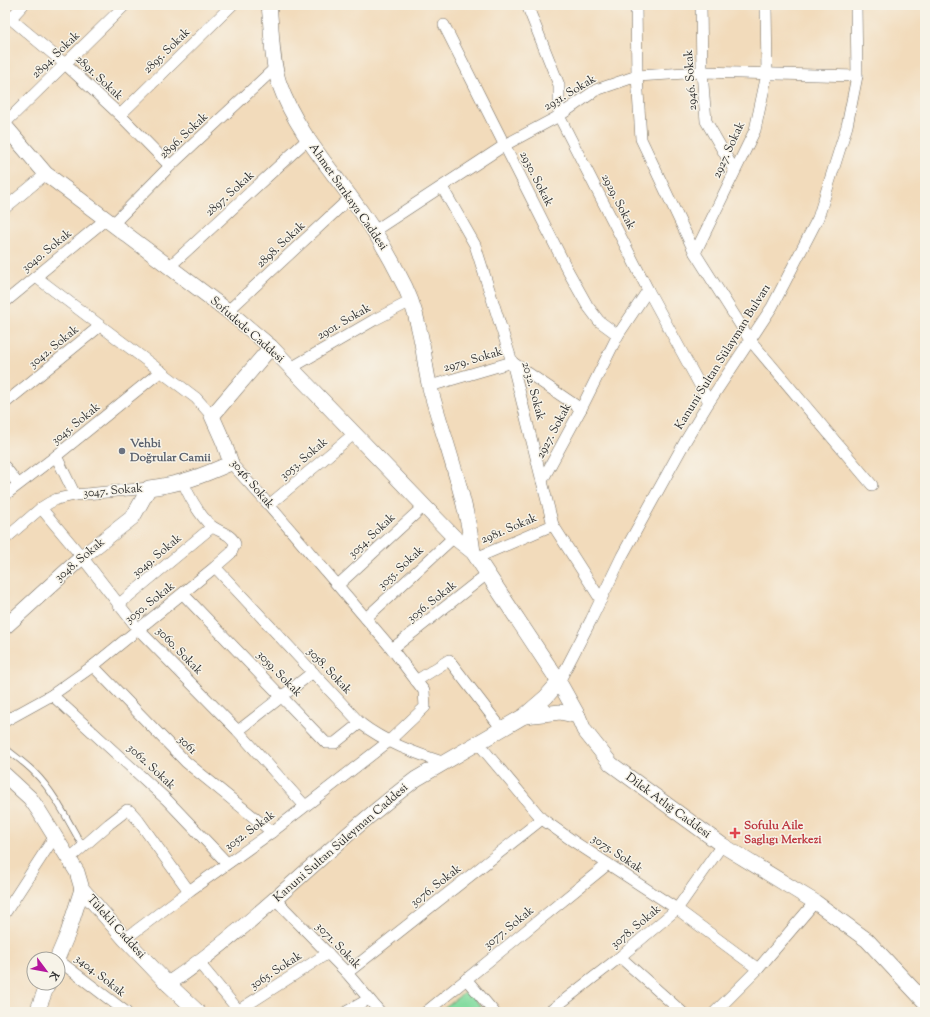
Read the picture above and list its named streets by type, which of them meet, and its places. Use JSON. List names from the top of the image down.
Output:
{
  "streets": {
    "main road": [
      "Ahmet Sarıkaya Caddesi",
      "Sofudede Caddesi",
      "3046. Sokak",
      "3047. Sokak",
      "3048. Sokak",
      "Dilek Atlığ Caddesi",
      "Kanuni Sultan Süleyman Caddesi",
      "Tülekli Caddesi"
    ],
    "street": [
      "2895. Sokak",
      "2894. Sokak",
      "2891. Sokak",
      "2946. Sokak",
      "2931. Sokak",
      "2896. Sokak",
      "2927. Sokak",
      "2930. Sokak",
      "2897. Sokak",
      "2929. Sokak",
      "2898. Sokak",
      "3040. Sokak",
      "2901. Sokak",
      "3042. Sokak",
      "Kanuni Sultan Sülayman Bulvarı",
      "2979. Sokak",
      "2032. Sokak",
      "3045. Sokak",
      "3053. Sokak",
      "2981. Sokak",
      "3054. Sokak",
      "3049. Sokak",
      "3055. Sokak",
      "3056. Sokak",
      "3050. Sokak",
      "3060. Sokak",
      "3058. Sokak",
      "3059. Sokak",
      "3061",
      "3062. Sokak",
      "3052. Sokak",
      "3075. Sokak",
      "3076. Sokak",
      "3078. Sokak",
      "3077. Sokak",
      "3071. Sokak",
      "3065. Sokak",
      "3404. Sokak"
    ]
  },
  "crossings": [
    ["2895. Sokak", "2891. Sokak"],
    ["2894. Sokak", "2891. Sokak"],
    ["2891. Sokak", "2896. Sokak"],
    ["2946. Sokak", "2931. Sokak"],
    ["2946. Sokak", "2927. Sokak"],
    ["2931. Sokak", "2927. Sokak"],
    ["2931. Sokak", "2930. Sokak"],
    ["2931. Sokak", "Ahmet Sarıkaya Caddesi"],
    ["2931. Sokak", "2929. Sokak"],
    ["2931. Sokak", "Kanuni Sultan Sülayman Bulvarı"],
    ["2931. Sokak", "2032. Sokak"],
    ["2896. Sokak", "Ahmet Sarıkaya Caddesi"],
    ["2896. Sokak", "3040. Sokak"],
    ["2896. Sokak", "Sofudede Caddesi"],
    ["2927. Sokak", "2930. Sokak"],
    ["2927. Sokak", "2929. Sokak"],
    ["2927. Sokak", "2979. Sokak"],
    ["2927. Sokak", "2032. Sokak"],
    ["2897. Sokak", "Ahmet Sarıkaya Caddesi"],
    ["2897. Sokak", "Sofudede Caddesi"],
    ["Ahmet Sarıkaya Caddesi", "2898. Sokak"],
    ["Ahmet Sarıkaya Caddesi", "2901. Sokak"],
    ["Ahmet Sarıkaya Caddesi", "Sofudede Caddesi"],
    ["Ahmet Sarıkaya Caddesi", "2979. Sokak"],
    ["Ahmet Sarıkaya Caddesi", "2981. Sokak"],
    ["Ahmet Sarıkaya Caddesi", "Dilek Atlığ Caddesi"],
    ["2929. Sokak", "Kanuni Sultan Sülayman Bulvarı"],
    ["2898. Sokak", "Sofudede Caddesi"],
    ["3040. Sokak", "Sofudede Caddesi"],
    ["3040. Sokak", "3046. Sokak"],
    ["2901. Sokak", "Sofudede Caddesi"],
    ["Sofudede Caddesi", "3053. Sokak"],
    ["Sofudede Caddesi", "2981. Sokak"],
    ["Sofudede Caddesi", "3054. Sokak"],
    ["Sofudede Caddesi", "3055. Sokak"],
    ["Sofudede Caddesi", "Dilek Atlığ Caddesi"],
    ["3042. Sokak", "3046. Sokak"],
    ["Kanuni Sultan Sülayman Bulvarı", "2032. Sokak"],
    ["Kanuni Sultan Sülayman Bulvarı", "Dilek Atlığ Caddesi"],
    ["Kanuni Sultan Sülayman Bulvarı", "Kanuni Sultan Süleyman Caddesi"],
    ["2979. Sokak", "2032. Sokak"],
    ["2032. Sokak", "2981. Sokak"],
    ["3045. Sokak", "3046. Sokak"],
    ["3053. Sokak", "3046. Sokak"],
    ["3046. Sokak", "3047. Sokak"],
    ["3046. Sokak", "3054. Sokak"],
    ["3046. Sokak", "3055. Sokak"],
    ["3046. Sokak", "3056. Sokak"],
    ["3046. Sokak", "3058. Sokak"],
    ["3046. Sokak", "3052. Sokak"],
    ["3047. Sokak", "3048. Sokak"],
    ["3047. Sokak", "3050. Sokak"],
    ["3047. Sokak", "3060. Sokak"],
    ["2981. Sokak", "Dilek Atlığ Caddesi"],
    ["3049. Sokak", "3050. Sokak"],
    ["3049. Sokak", "3060. Sokak"],
    ["3048. Sokak", "3060. Sokak"],
    ["3056. Sokak", "Dilek Atlığ Caddesi"],
    ["3050. Sokak", "3060. Sokak"],
    ["3050. Sokak", "3058. Sokak"],
    ["3050. Sokak", "3059. Sokak"],
    ["3050. Sokak", "3061"],
    ["3050. Sokak", "3062. Sokak"],
    ["3060. Sokak", "3052. Sokak"],
    ["3058. Sokak", "3059. Sokak"],
    ["3058. Sokak", "3052. Sokak"],
    ["3058. Sokak", "Kanuni Sultan Süleyman Caddesi"],
    ["3061", "3052. Sokak"],
    ["3062. Sokak", "3052. Sokak"],
    ["Dilek Atlığ Caddesi", "Kanuni Sultan Süleyman Caddesi"],
    ["Dilek Atlığ Caddesi", "3078. Sokak"],
    ["3052. Sokak", "Tülekli Caddesi"],
    ["Kanuni Sultan Süleyman Caddesi", "3075. Sokak"],
    ["Kanuni Sultan Süleyman Caddesi", "Tülekli Caddesi"],
    ["Kanuni Sultan Süleyman Caddesi", "3071. Sokak"],
    ["3075. Sokak", "3076. Sokak"],
    ["3075. Sokak", "3078. Sokak"],
    ["3075. Sokak", "3077. Sokak"],
    ["3076. Sokak", "3071. Sokak"],
    ["3071. Sokak", "3065. Sokak"]
  ],
  "places": {
    "other": ["Vehbi Doğrular Camii"],
    "health": ["Sofulu Aile Saglıgı Merkezi"]
  },
  "north": "bottom right"
}
